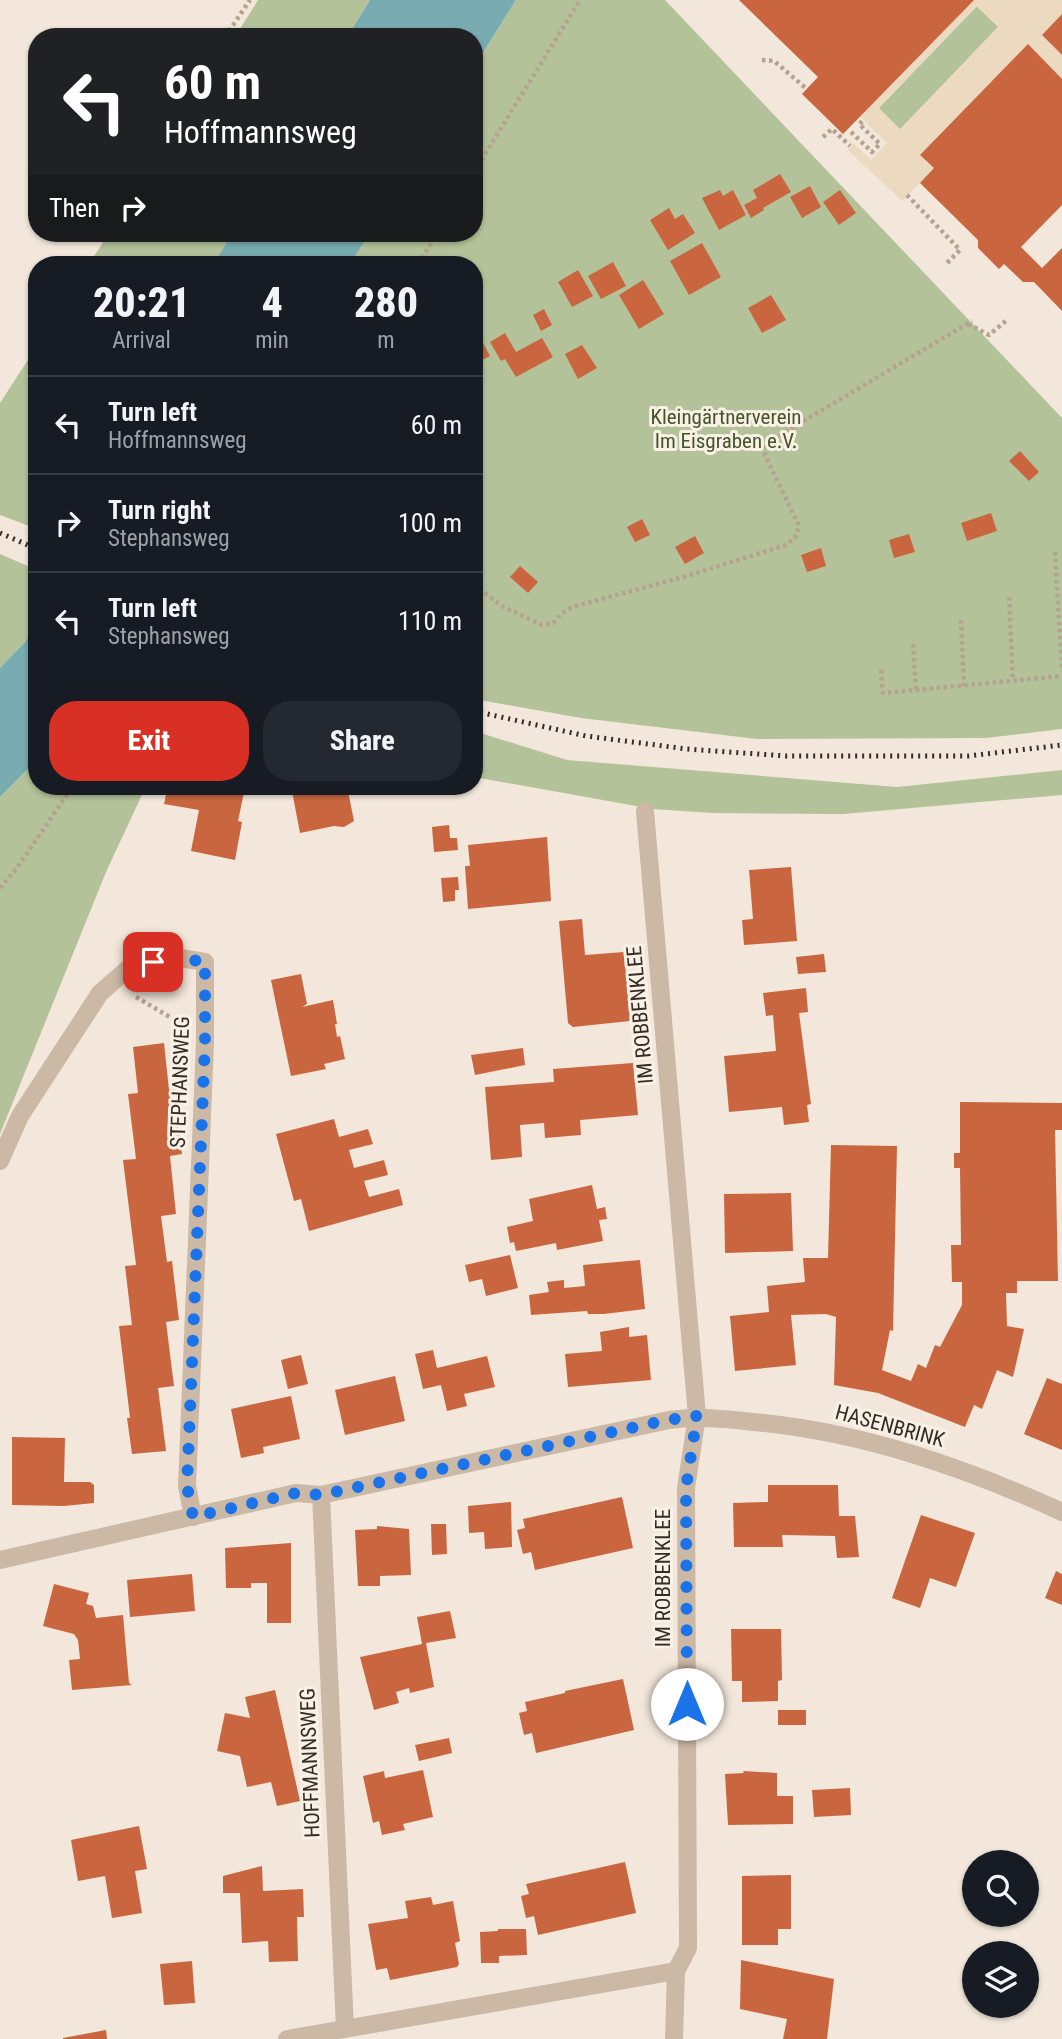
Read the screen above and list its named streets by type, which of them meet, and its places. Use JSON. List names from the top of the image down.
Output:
{
  "streets": {
    "street": [
      "IM ROBBENKLEE",
      "STEPHANSWEG",
      "HASENBRINK",
      "HOFFMANNSWEG"
    ]
  },
  "crossings": [
    ["IM ROBBENKLEE", "HASENBRINK"]
  ],
  "parks": ["Kleingärtnerverein Im Eisgraben e.V."],
  "page": {
    "turn": ["60 m", "Hoffmannsweg"],
    "then": "Then",
    "eta": [
      "20:21",
      "Arrival",
      "4",
      "min",
      "280",
      "m"
    ],
    "list": [
      {
        "name": "Turn left",
        "note": "Hoffmannsweg",
        "value": "60 m"
      },
      {
        "name": "Turn right",
        "note": "Stephansweg",
        "value": "100 m"
      },
      {
        "name": "Turn left",
        "note": "Stephansweg",
        "value": "110 m"
      }
    ],
    "buttons": ["Exit", "Share"]
  }
}
